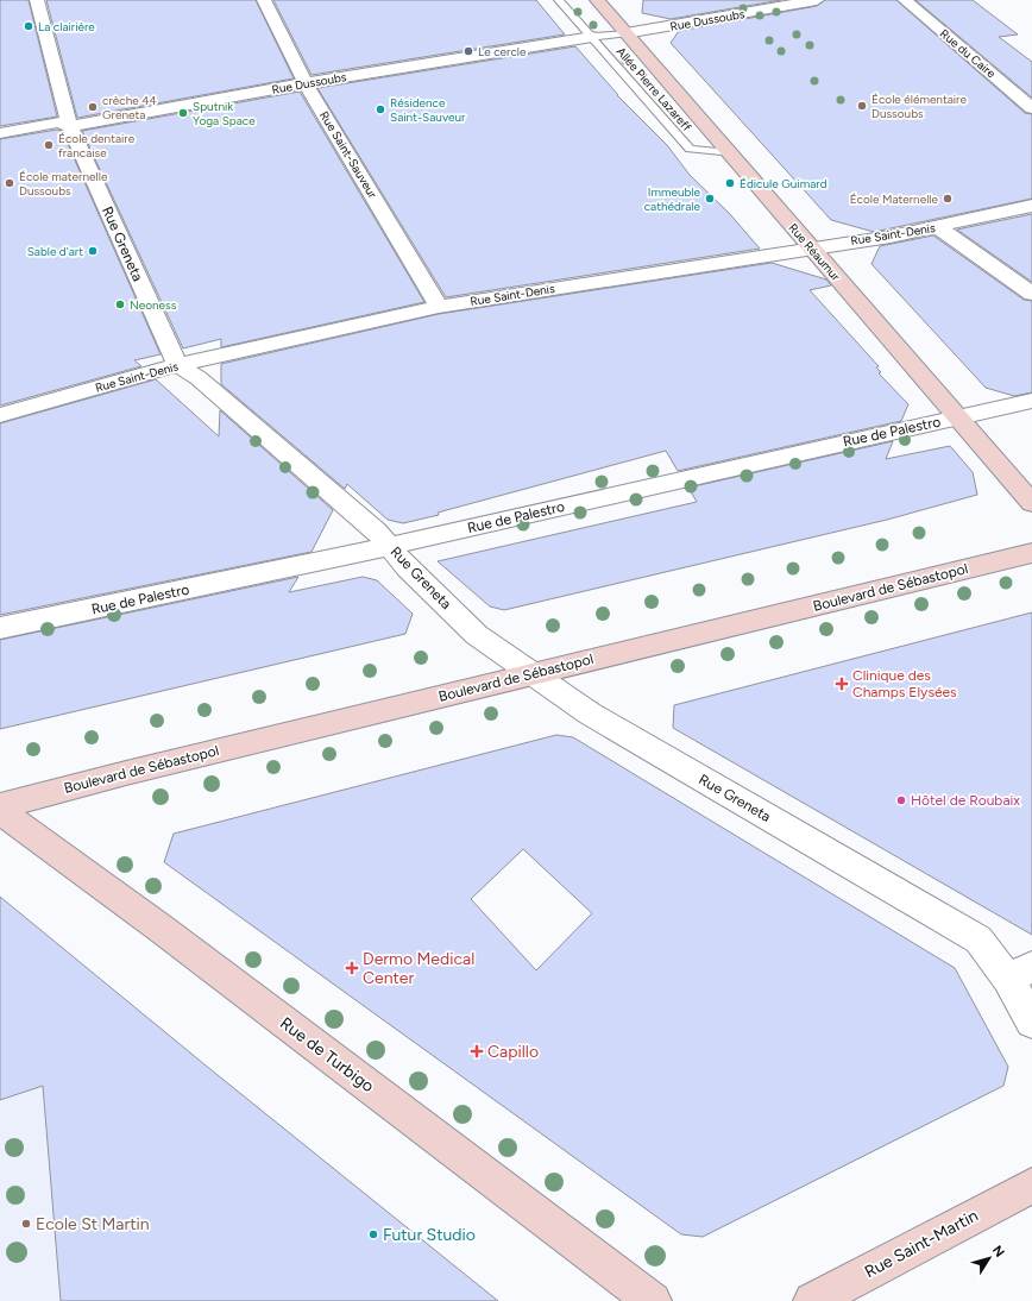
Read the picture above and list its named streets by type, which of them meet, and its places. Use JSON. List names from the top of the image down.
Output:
{
  "streets": {
    "main road": [
      "Rue Réaumur",
      "Boulevard de Sébastopol",
      "Rue de Turbigo",
      "Rue Saint-Martin"
    ],
    "street": [
      "Rue Dussoubs",
      "Rue du Caire",
      "Rue Saint-Sauveur",
      "Rue Saint-Denis",
      "Rue Greneta",
      "Rue de Palestro"
    ],
    "lane": ["Allée Pierre Lazareff"]
  },
  "crossings": [
    ["Rue Dussoubs", "Allée Pierre Lazareff"],
    ["Rue Dussoubs", "Rue Saint-Sauveur"],
    ["Rue Dussoubs", "Rue Greneta"],
    ["Rue Dussoubs", "Rue Réaumur"],
    ["Allée Pierre Lazareff", "Rue Réaumur"],
    ["Rue Saint-Sauveur", "Rue Saint-Denis"],
    ["Rue Saint-Denis", "Rue Greneta"],
    ["Rue Saint-Denis", "Rue Réaumur"],
    ["Rue Greneta", "Rue de Palestro"],
    ["Rue Greneta", "Boulevard de Sébastopol"],
    ["Rue Réaumur", "Rue de Palestro"]
  ],
  "places": {
    "other": [
      "La clairière",
      "Le cercle",
      "École élémentaire Dussoubs",
      "crèche 44 Greneta",
      "Résidence Saint-Sauveur",
      "Sputnik Yoga Space",
      "École dentaire francaise",
      "École maternelle Dussoubs",
      "Édicule Guimard",
      "Immeuble cathédrale",
      "École Maternelle",
      "Sable d'art",
      "Neoness",
      "Hôtel de Roubaix",
      "Ecole St Martin",
      "Futur Studio"
    ],
    "health": ["Clinique des Champs Elysées", "Dermo Medical Center", "Capillo"]
  },
  "north": "top right"
}
